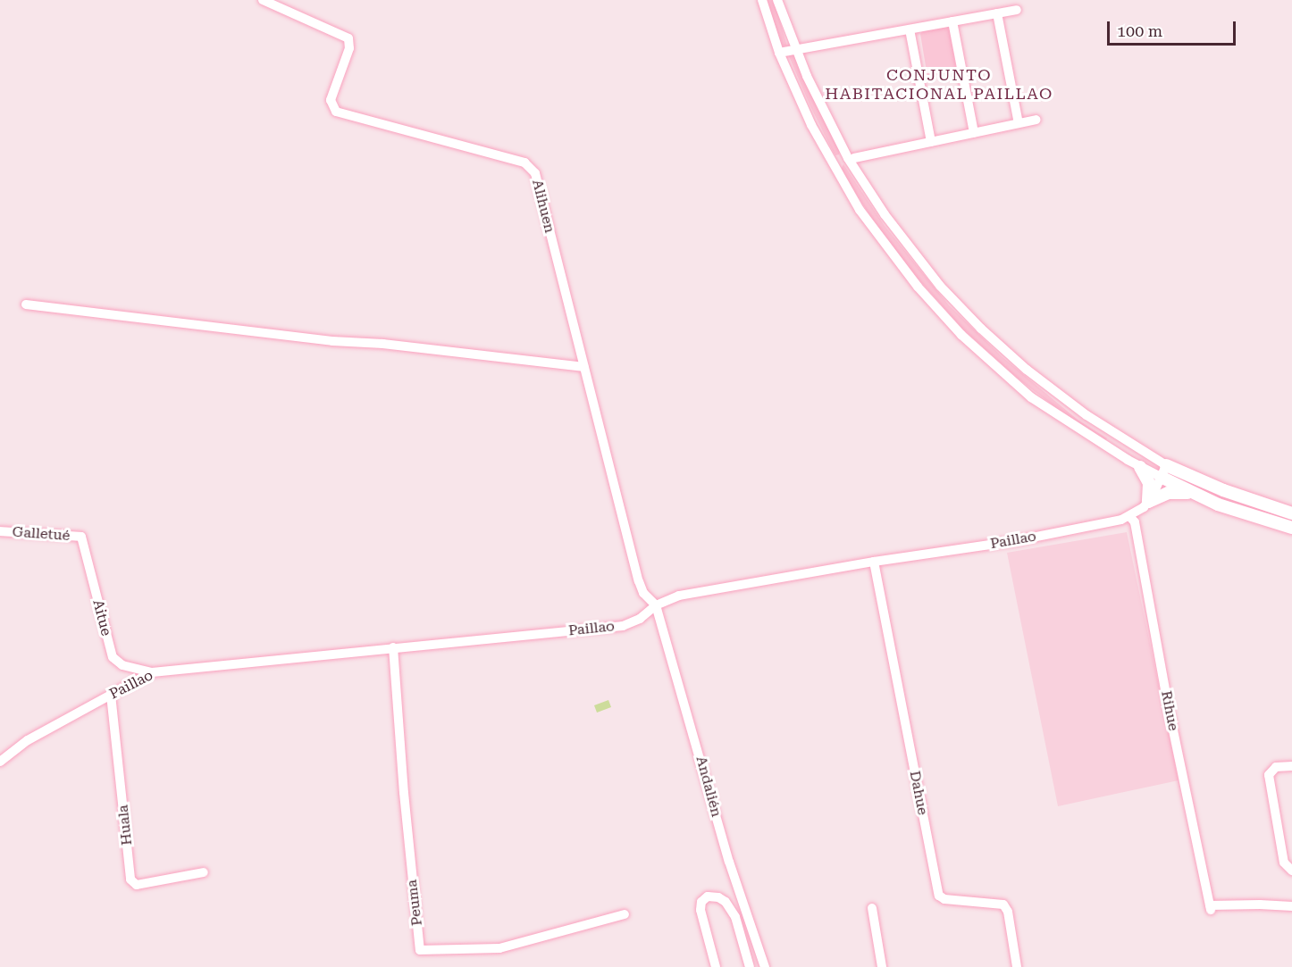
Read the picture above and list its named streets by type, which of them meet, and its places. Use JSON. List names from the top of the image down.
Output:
{
  "streets": {
    "street": [
      "Alihuen",
      "Galletué",
      "Paillao",
      "Aitue",
      "Rihue",
      "Andalién",
      "Dahue",
      "Huala",
      "Peuma"
    ]
  },
  "crossings": [
    ["Alihuen", "Paillao"],
    ["Alihuen", "Andalién"],
    ["Galletué", "Aitue"],
    ["Paillao", "Aitue"],
    ["Paillao", "Rihue"],
    ["Paillao", "Andalién"],
    ["Paillao", "Dahue"],
    ["Paillao", "Huala"],
    ["Paillao", "Peuma"]
  ],
  "districts": ["CONJUNTO HABITACIONAL PAILLAO"],
  "scale_bar": "100 m"
}
